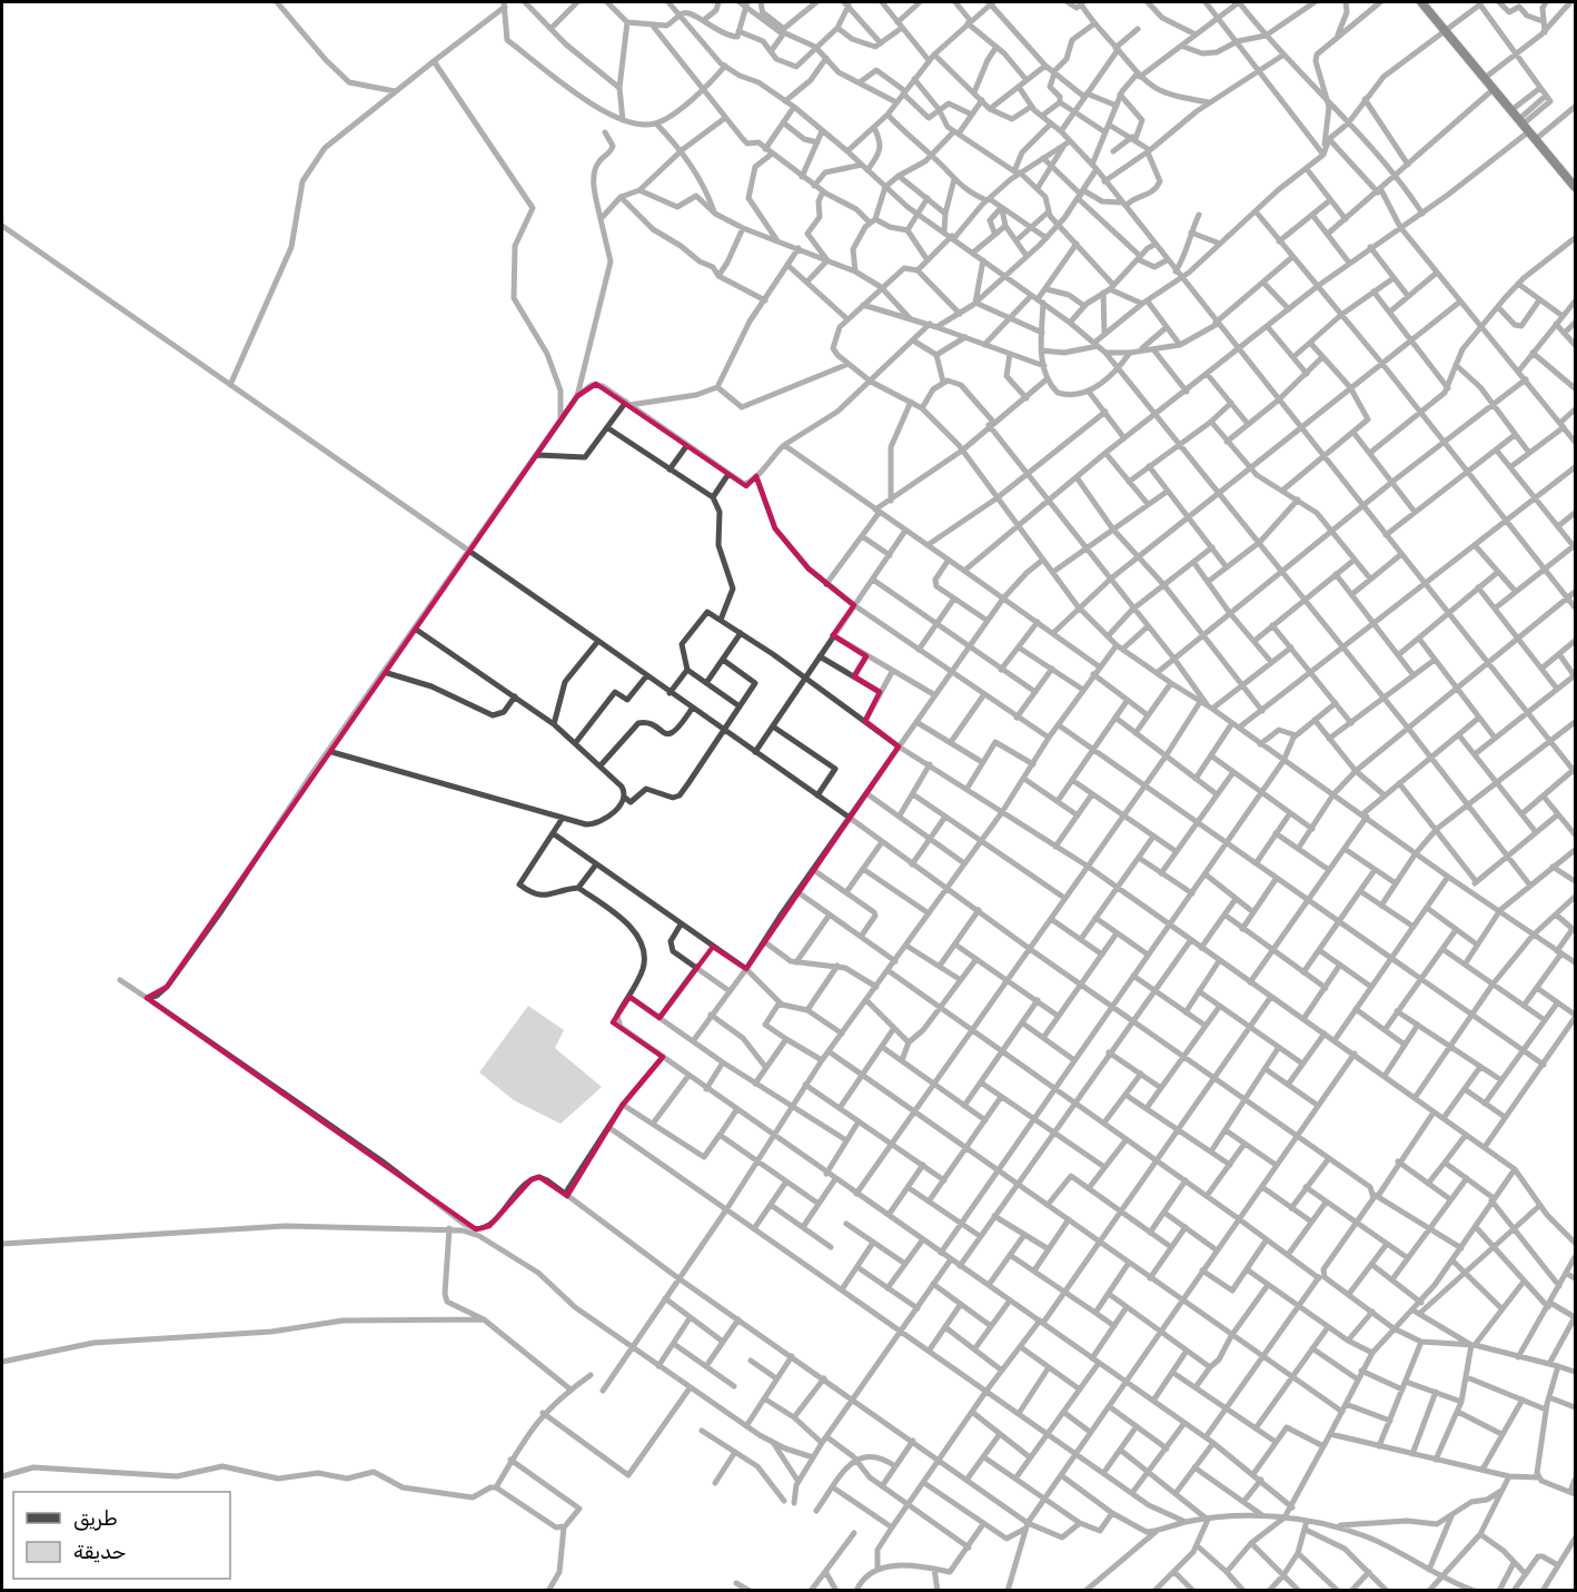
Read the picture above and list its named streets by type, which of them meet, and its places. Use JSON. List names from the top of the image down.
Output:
{
  "legend": ["طريق", "حديقة"]
}
